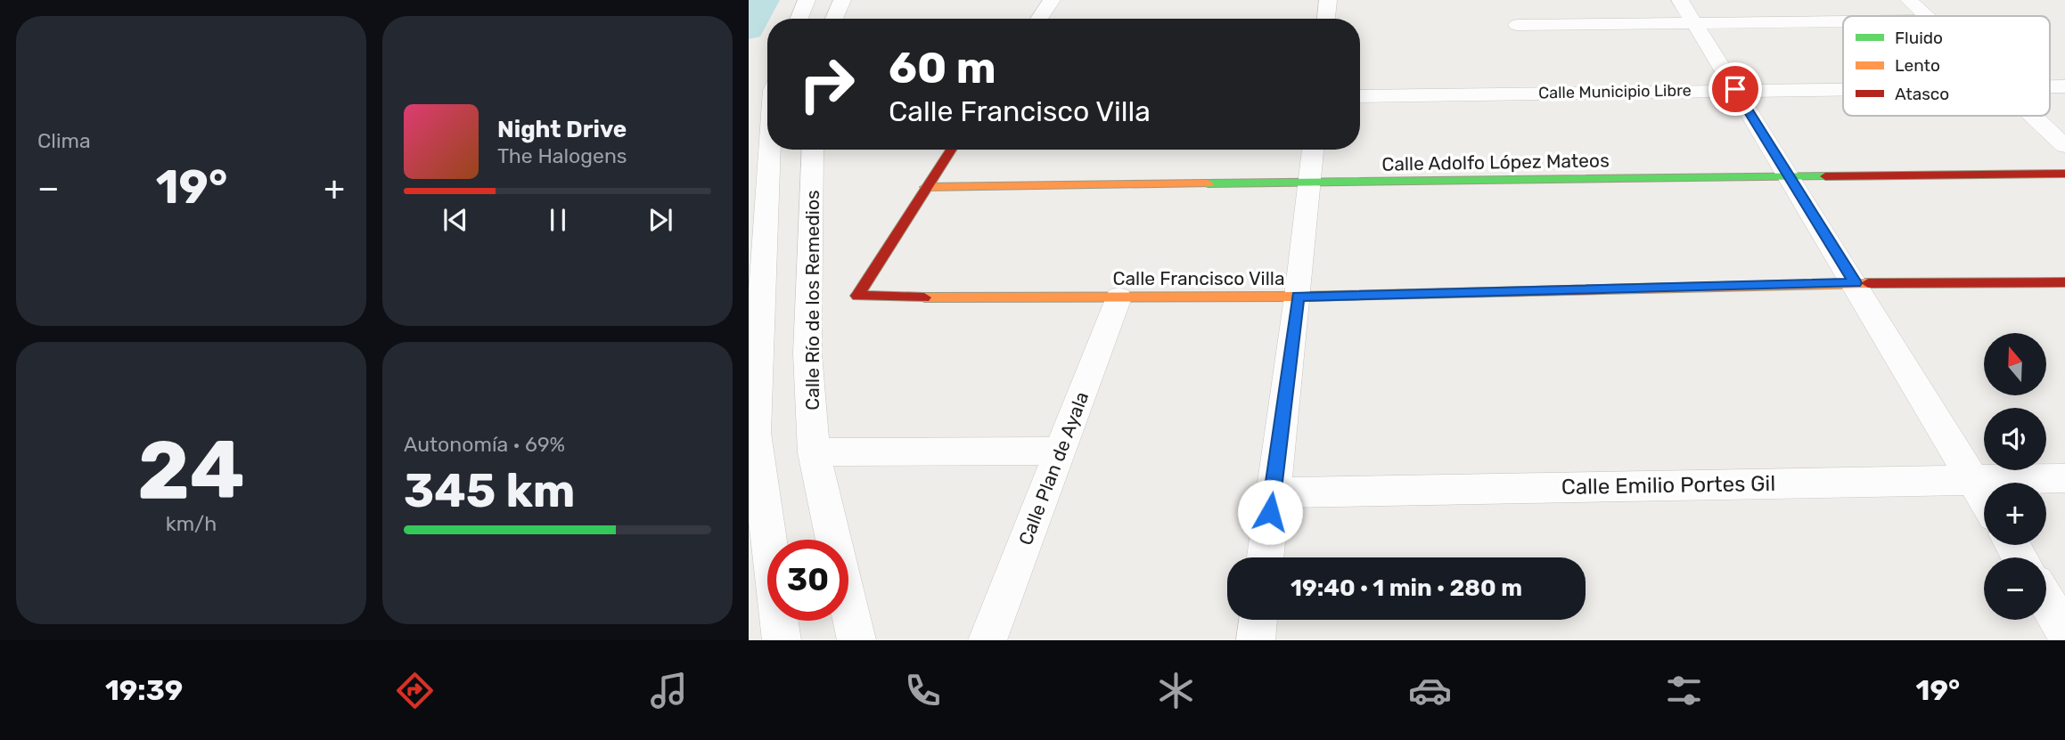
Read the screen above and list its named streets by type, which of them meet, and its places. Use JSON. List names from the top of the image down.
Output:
{
  "streets": {
    "street": [
      "Calle Municipio Libre",
      "Calle Adolfo López Mateos",
      "Calle Francisco Villa",
      "Calle Río de los Remedios",
      "Calle Plan de Ayala",
      "Calle Emilio Portes Gil"
    ]
  },
  "crossings": [
    ["Calle Adolfo López Mateos", "Calle Francisco Villa"],
    ["Calle Francisco Villa", "Calle Plan de Ayala"]
  ],
  "legend": ["Fluido", "Lento", "Atasco"],
  "north": "top",
  "page": {
    "tile": [
      "Clima",
      ["24", "km/h"],
      ["Autonomía · 69%", "345 km"]
    ],
    "turn": ["60 m", "Calle Francisco Villa"],
    "song": ["Night Drive", "The Halogens"],
    "heat": ["−", "19°", "+"],
    "map_buttons": ["+", "−"],
    "limit": "30",
    "trip": "19:40 · 1 min · 280 m",
    "tabs": ["19:39", "19°"]
  }
}
